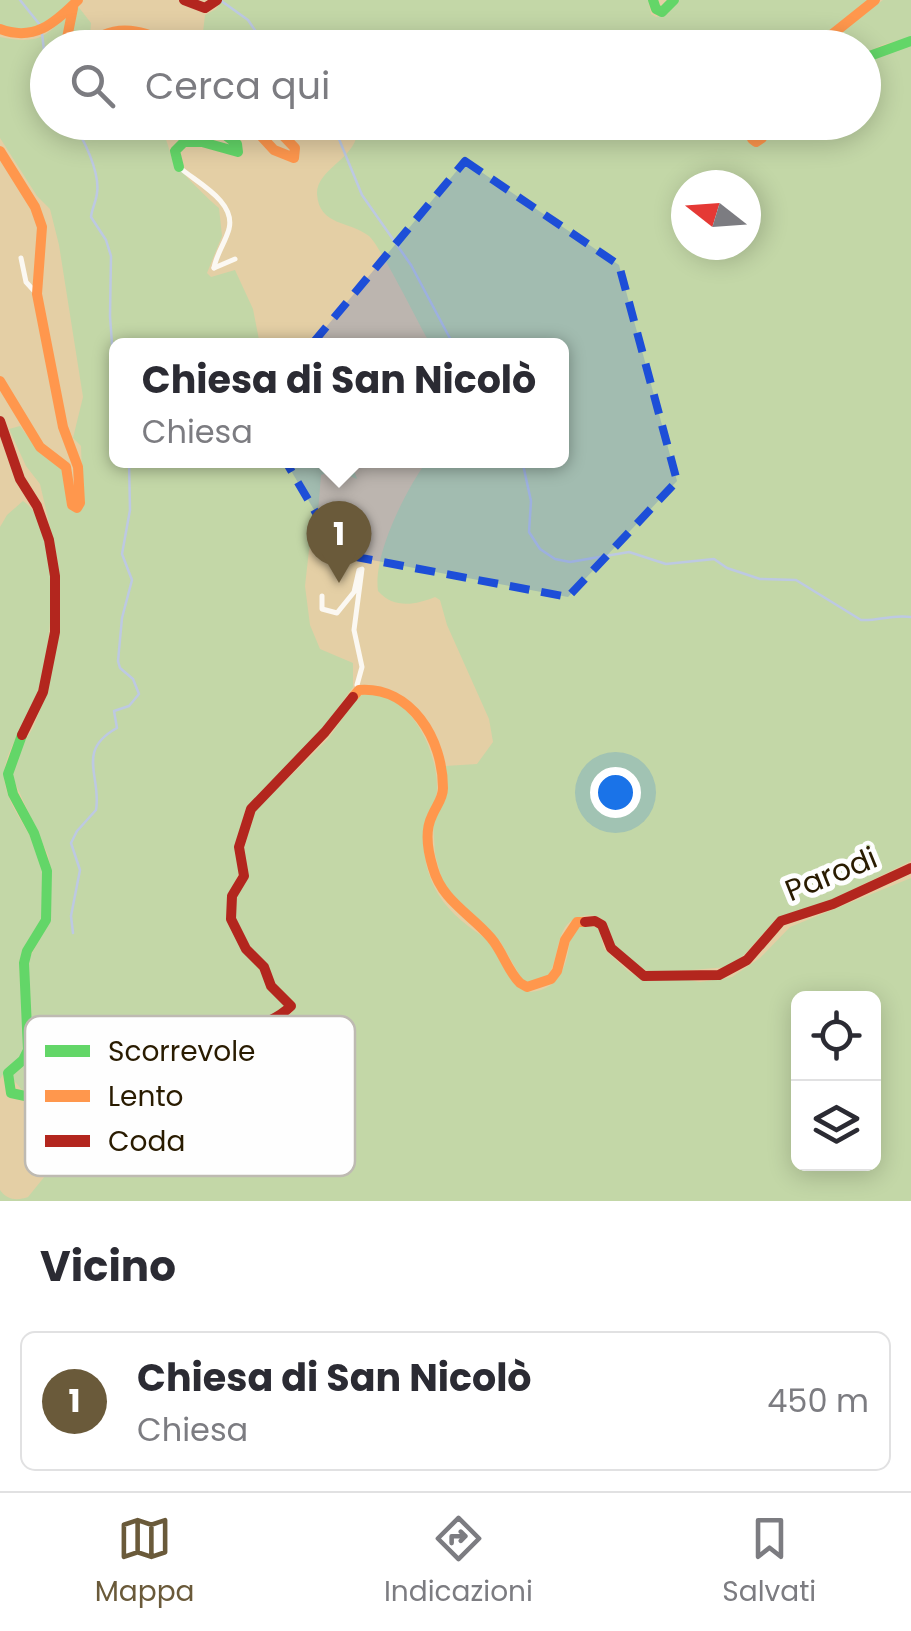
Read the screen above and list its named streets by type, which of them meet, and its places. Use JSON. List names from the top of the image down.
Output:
{
  "streets": {
    "street": ["Parodi"]
  },
  "legend": ["Scorrevole", "Lento", "Coda"],
  "north": "left",
  "page": {
    "search": "Cerca qui",
    "popup": ["Chiesa di San Nicolò", "Chiesa"],
    "pins": "1",
    "heading": "Vicino",
    "list": [
      {
        "mark": "1",
        "name": "Chiesa di San Nicolò",
        "note": "Chiesa",
        "value": "450 m"
      }
    ],
    "nav": ["Mappa", "Indicazioni", "Salvati"]
  }
}
